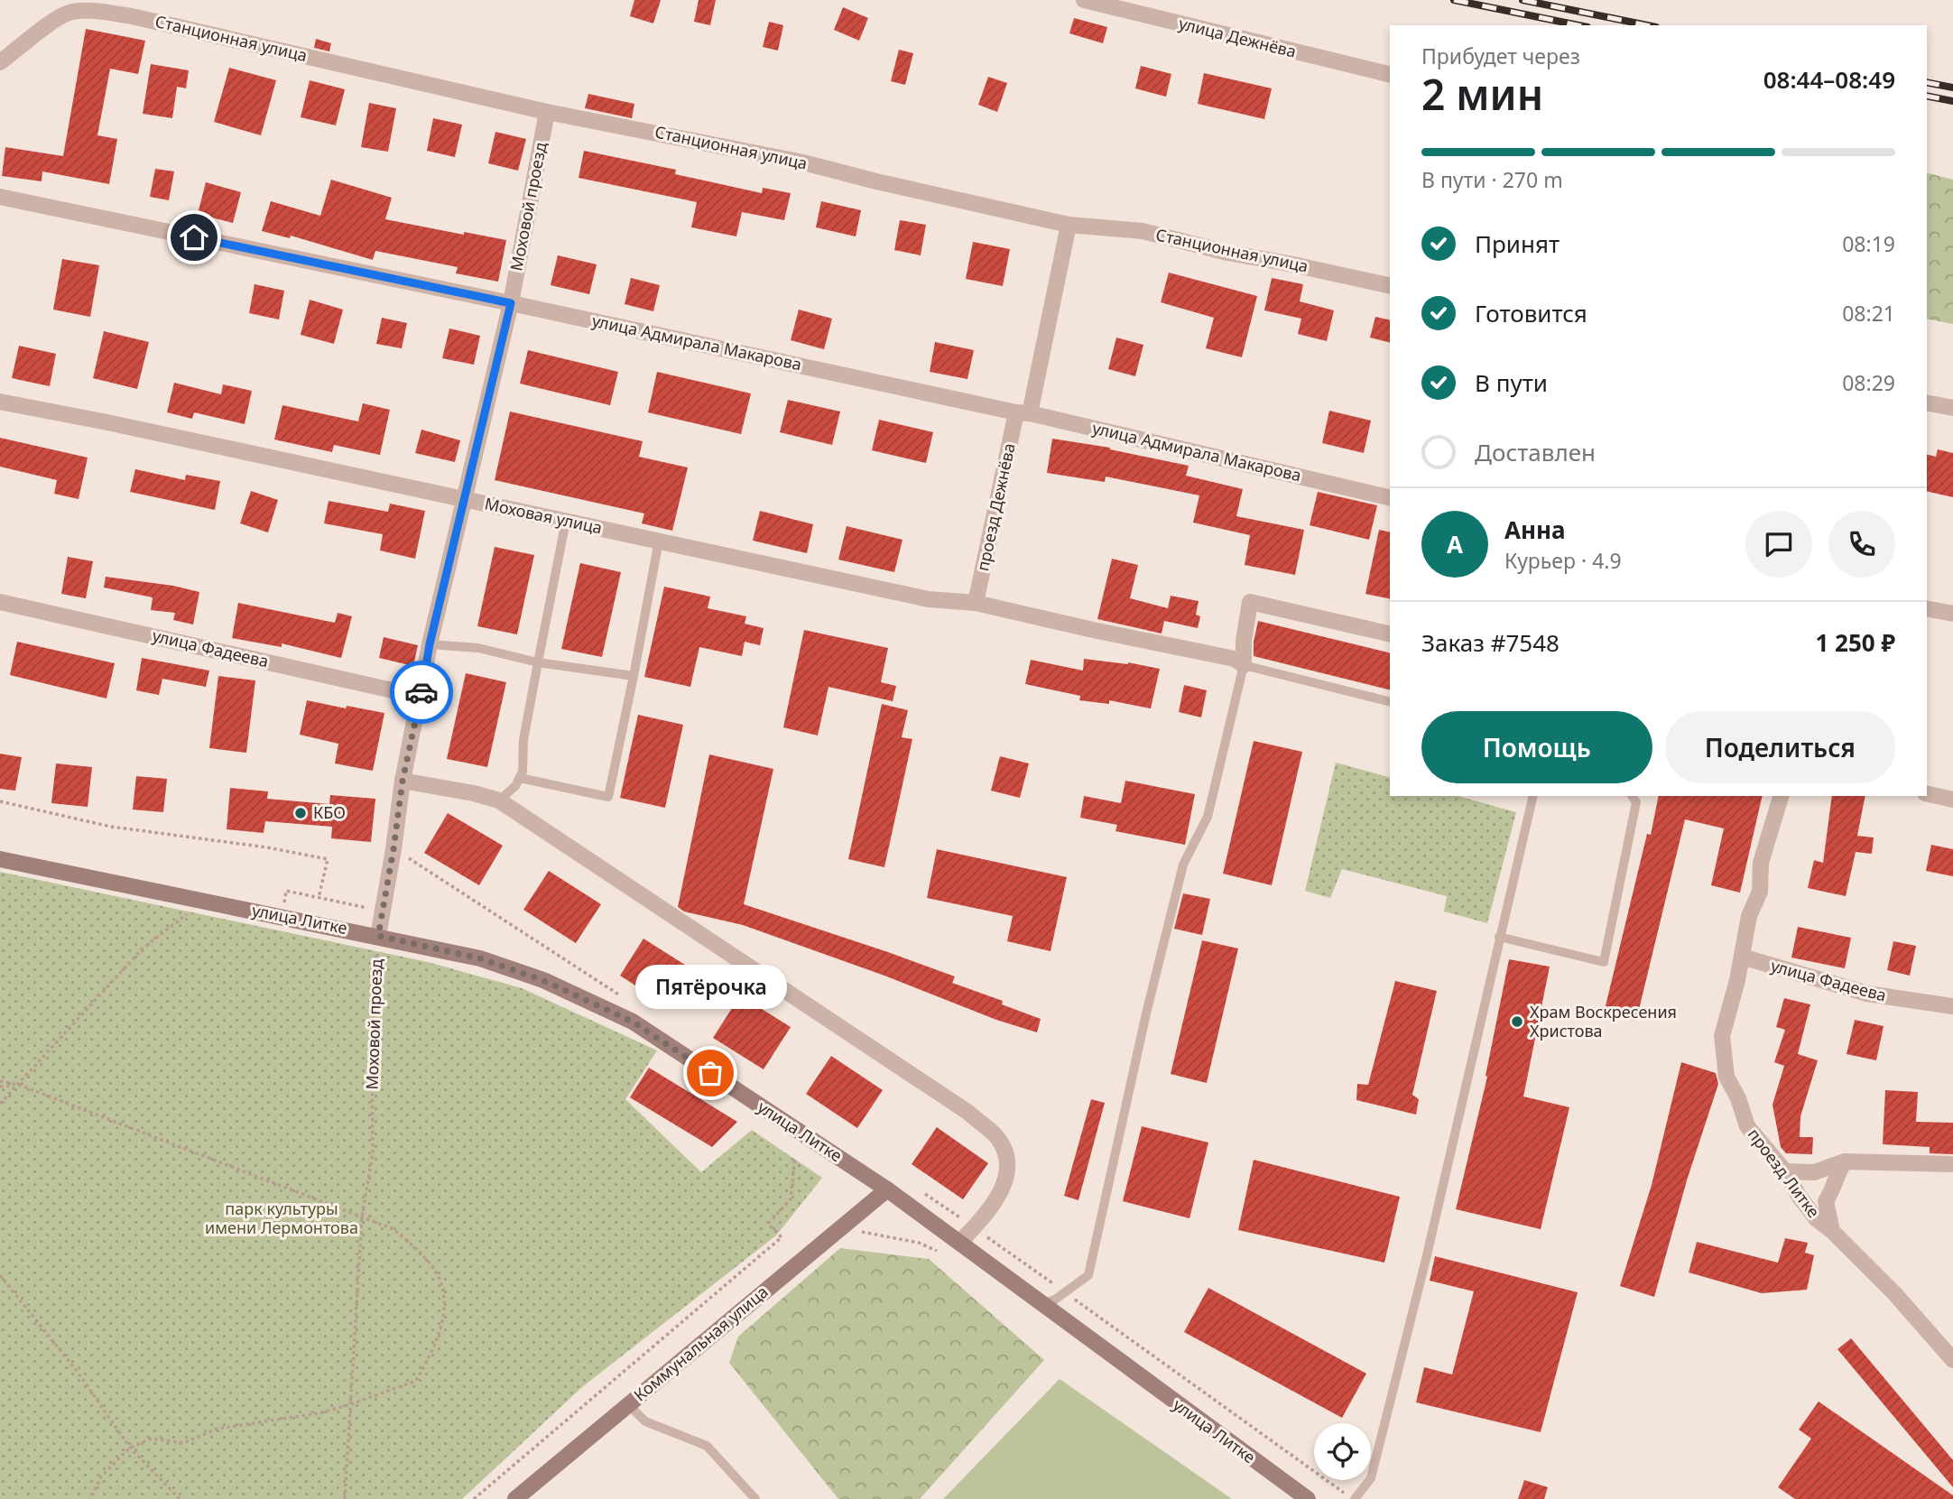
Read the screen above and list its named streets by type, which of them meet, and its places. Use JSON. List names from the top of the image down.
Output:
{
  "streets": {
    "main road": ["улица Литке", "Коммунальная улица"],
    "street": [
      "улица Дежнёва",
      "Станционная улица",
      "Моховой проезд",
      "улица Адмирала Макарова",
      "проезд Дежнёва",
      "Моховая улица",
      "улица Фадеева",
      "проезд Литке"
    ]
  },
  "crossings": [
    ["Станционная улица", "Моховой проезд"],
    ["Станционная улица", "проезд Дежнёва"],
    ["Моховой проезд", "улица Адмирала Макарова"],
    ["Моховой проезд", "Моховая улица"],
    ["Моховой проезд", "улица Фадеева"],
    ["Моховой проезд", "улица Литке"],
    ["улица Адмирала Макарова", "проезд Дежнёва"],
    ["проезд Дежнёва", "Моховая улица"],
    ["улица Фадеева", "проезд Литке"],
    ["улица Литке", "Коммунальная улица"]
  ],
  "parks": ["парк культуры имени Лермонтова"],
  "places": ["КБО", "Храм Воскресения Христова", "Пятёрочка"],
  "page": {
    "heading": ["2 мин", "Прибудет через", "08:44–08:49"],
    "panel": [
      "Анна",
      "Курьер · 4.9",
      "Заказ #7548",
      "1 250 ₽"
    ],
    "bar": "В пути · 270 m",
    "list": [
      ["Принят", "08:19"],
      ["Готовится", "08:21"],
      ["В пути", "08:29"],
      "Доставлен"
    ],
    "round": "А",
    "buttons": ["Помощь", "Поделиться"],
    "bubble": "Пятёрочка"
  }
}
